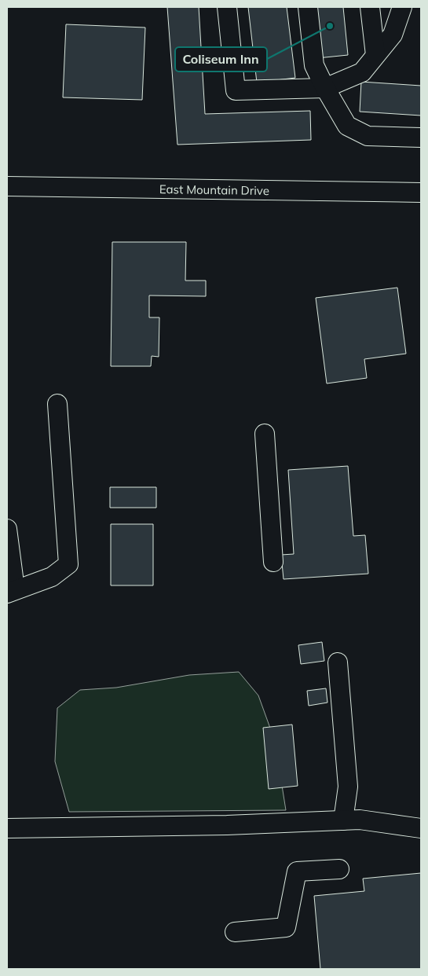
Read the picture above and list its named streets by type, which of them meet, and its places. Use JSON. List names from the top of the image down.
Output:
{
  "streets": {
    "street": ["East Mountain Drive"]
  },
  "places": ["Coliseum Inn"]
}
